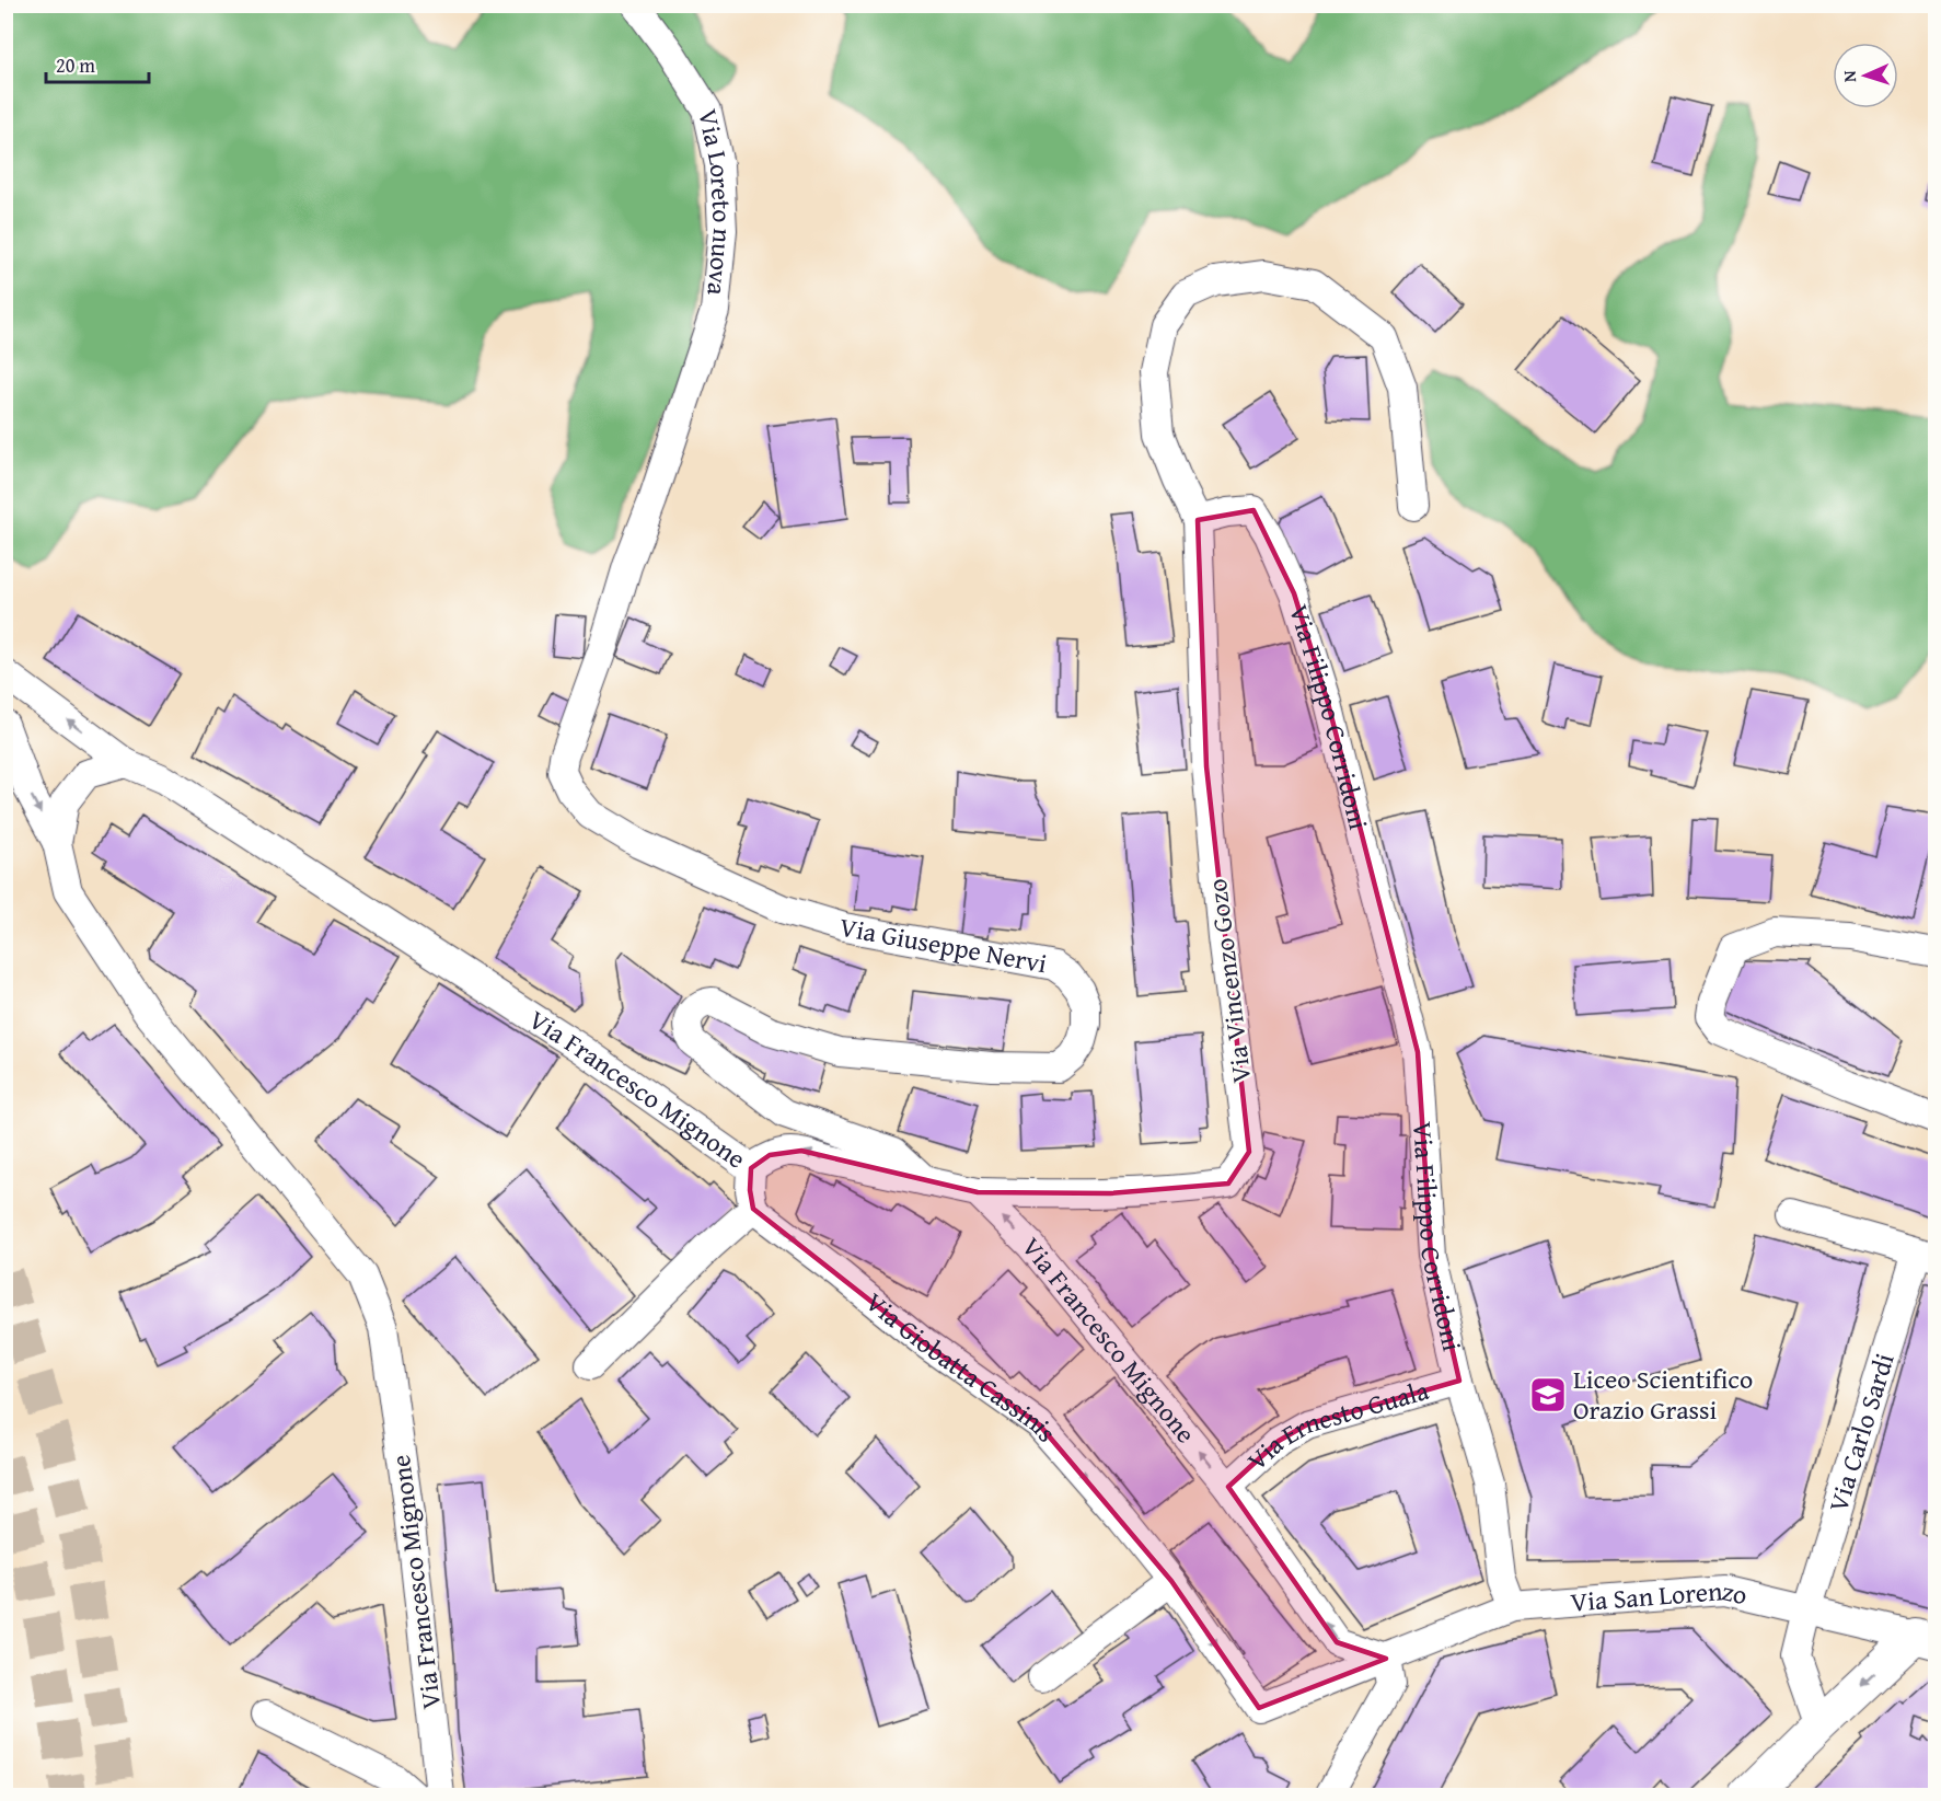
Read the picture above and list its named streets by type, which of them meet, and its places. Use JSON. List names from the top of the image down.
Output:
{
  "streets": {
    "street": [
      "Via Loreto nuova",
      "Via Filippo Corridoni",
      "Via Giuseppe Nervi",
      "Via Vincenzo Gozo",
      "Via Francesco Mignone",
      "Via Giobatta Cassinis",
      "Via Ernesto Guala",
      "Via Carlo Sardi",
      "Via San Lorenzo"
    ]
  },
  "crossings": [
    ["Via Loreto nuova", "Via Giuseppe Nervi"],
    ["Via Filippo Corridoni", "Via Vincenzo Gozo"],
    ["Via Filippo Corridoni", "Via Ernesto Guala"],
    ["Via Filippo Corridoni", "Via San Lorenzo"],
    ["Via Giuseppe Nervi", "Via Francesco Mignone"],
    ["Via Vincenzo Gozo", "Via Francesco Mignone"],
    ["Via Francesco Mignone", "Via Ernesto Guala"],
    ["Via Francesco Mignone", "Via San Lorenzo"],
    ["Via Giobatta Cassinis", "Via San Lorenzo"],
    ["Via Carlo Sardi", "Via San Lorenzo"]
  ],
  "one_way": ["Via Giobatta Cassinis"],
  "places": {
    "school or university": ["Liceo Scientifico Orazio Grassi"]
  },
  "scale_bar": "20 m",
  "north": "left"
}
